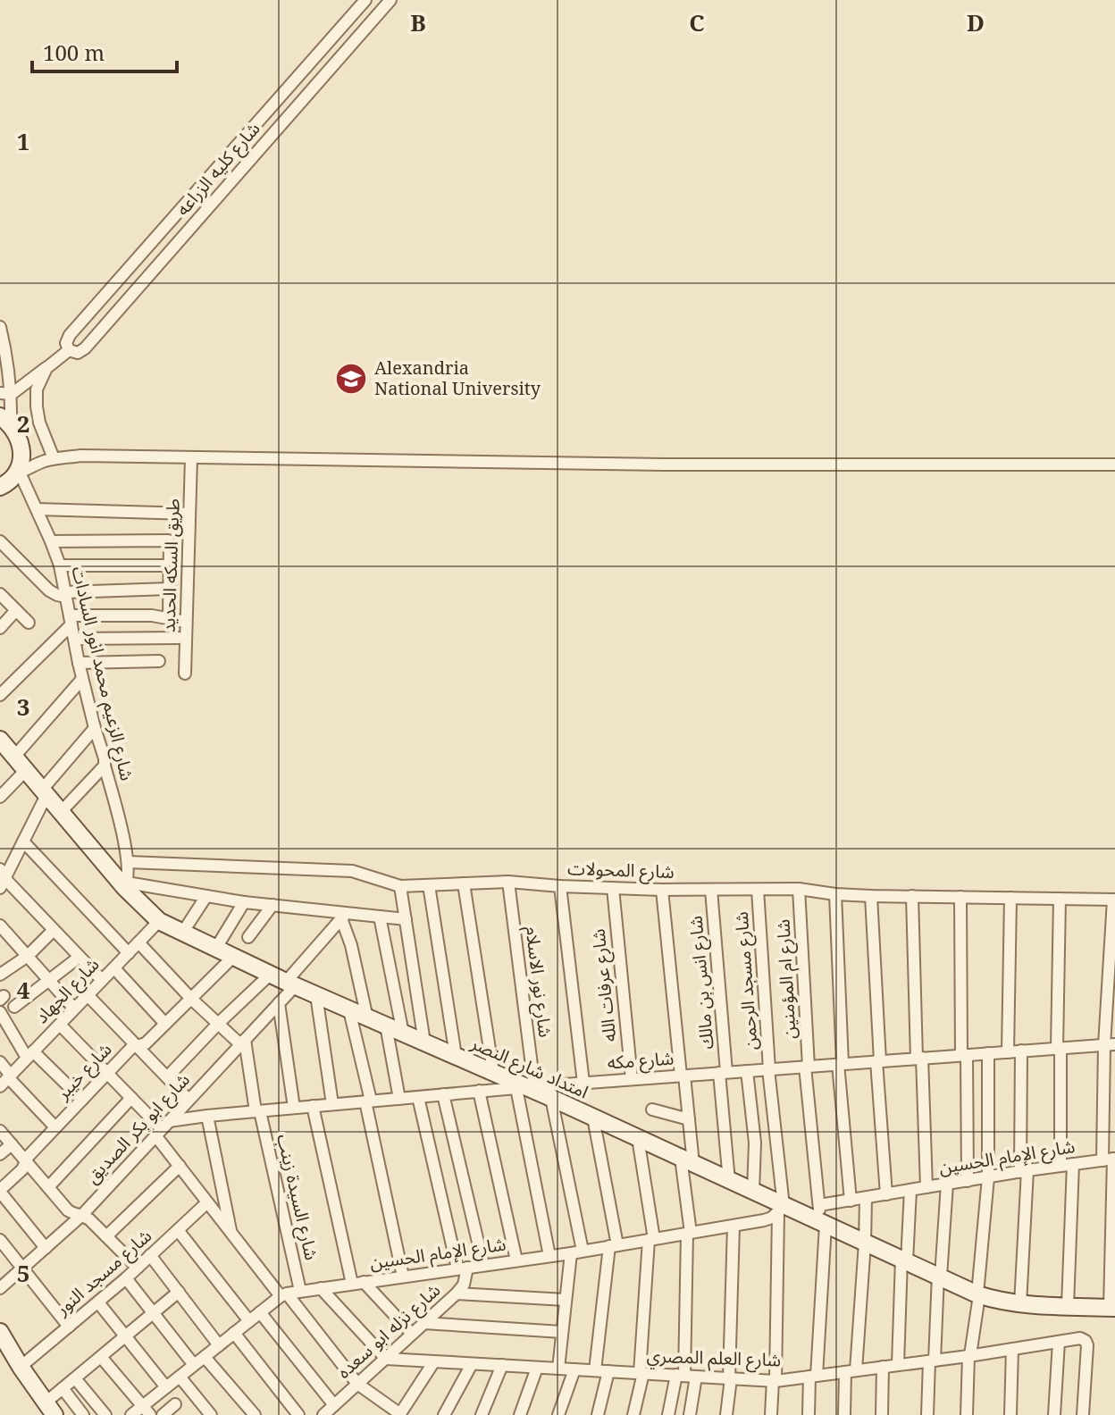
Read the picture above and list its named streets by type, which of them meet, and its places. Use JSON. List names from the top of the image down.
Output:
{
  "streets": {
    "street": [
      "شارع كليه الزراعه",
      "طريق السكه الحديد",
      "شارع الزعيم محمد انور السادات",
      "شارع المحولات",
      "شارع ام المؤمنين",
      "شارع مسجد الرحمن",
      "شارع نور الاسلام",
      "شارع انس بن مالك",
      "شارع عرفات الله",
      "شارع الجهاد",
      "شارع مكه",
      "امتداد شارع النصر",
      "شارع خيبر",
      "شارع ابو بكر الصديق",
      "شارع الإمام الحسين",
      "شارع السيدة زينب",
      "شارع مسجد النور",
      "شارع نزله ابو سعده",
      "شارع العلم المصري"
    ]
  },
  "crossings": [
    ["شارع الزعيم محمد انور السادات", "شارع المحولات"],
    ["شارع الزعيم محمد انور السادات", "امتداد شارع النصر"],
    ["شارع المحولات", "شارع ام المؤمنين"],
    ["شارع المحولات", "شارع مسجد الرحمن"],
    ["شارع المحولات", "شارع نور الاسلام"],
    ["شارع المحولات", "شارع انس بن مالك"],
    ["شارع المحولات", "شارع عرفات الله"],
    ["شارع ام المؤمنين", "شارع مكه"],
    ["شارع ام المؤمنين", "امتداد شارع النصر"],
    ["شارع ام المؤمنين", "شارع الإمام الحسين"],
    ["شارع ام المؤمنين", "شارع العلم المصري"],
    ["شارع مسجد الرحمن", "شارع مكه"],
    ["شارع مسجد الرحمن", "امتداد شارع النصر"],
    ["شارع مسجد الرحمن", "شارع الإمام الحسين"],
    ["شارع مسجد الرحمن", "شارع العلم المصري"],
    ["شارع نور الاسلام", "شارع مكه"],
    ["شارع نور الاسلام", "امتداد شارع النصر"],
    ["شارع نور الاسلام", "شارع الإمام الحسين"],
    ["شارع انس بن مالك", "شارع مكه"],
    ["شارع انس بن مالك", "امتداد شارع النصر"],
    ["شارع عرفات الله", "شارع مكه"],
    ["شارع الجهاد", "امتداد شارع النصر"],
    ["شارع مكه", "امتداد شارع النصر"],
    ["شارع مكه", "شارع ابو بكر الصديق"],
    ["شارع مكه", "شارع السيدة زينب"],
    ["امتداد شارع النصر", "شارع خيبر"],
    ["امتداد شارع النصر", "شارع ابو بكر الصديق"],
    ["امتداد شارع النصر", "شارع الإمام الحسين"],
    ["شارع ابو بكر الصديق", "شارع السيدة زينب"],
    ["شارع الإمام الحسين", "شارع السيدة زينب"],
    ["شارع الإمام الحسين", "شارع نزله ابو سعده"],
    ["شارع نزله ابو سعده", "شارع العلم المصري"]
  ],
  "places": {
    "school or university": ["Alexandria National University"]
  },
  "scale_bar": "100 m",
  "grid": {
    "columns": ["B", "C", "D"],
    "rows": [
      "1",
      "2",
      "3",
      "4",
      "5"
    ]
  }
}
